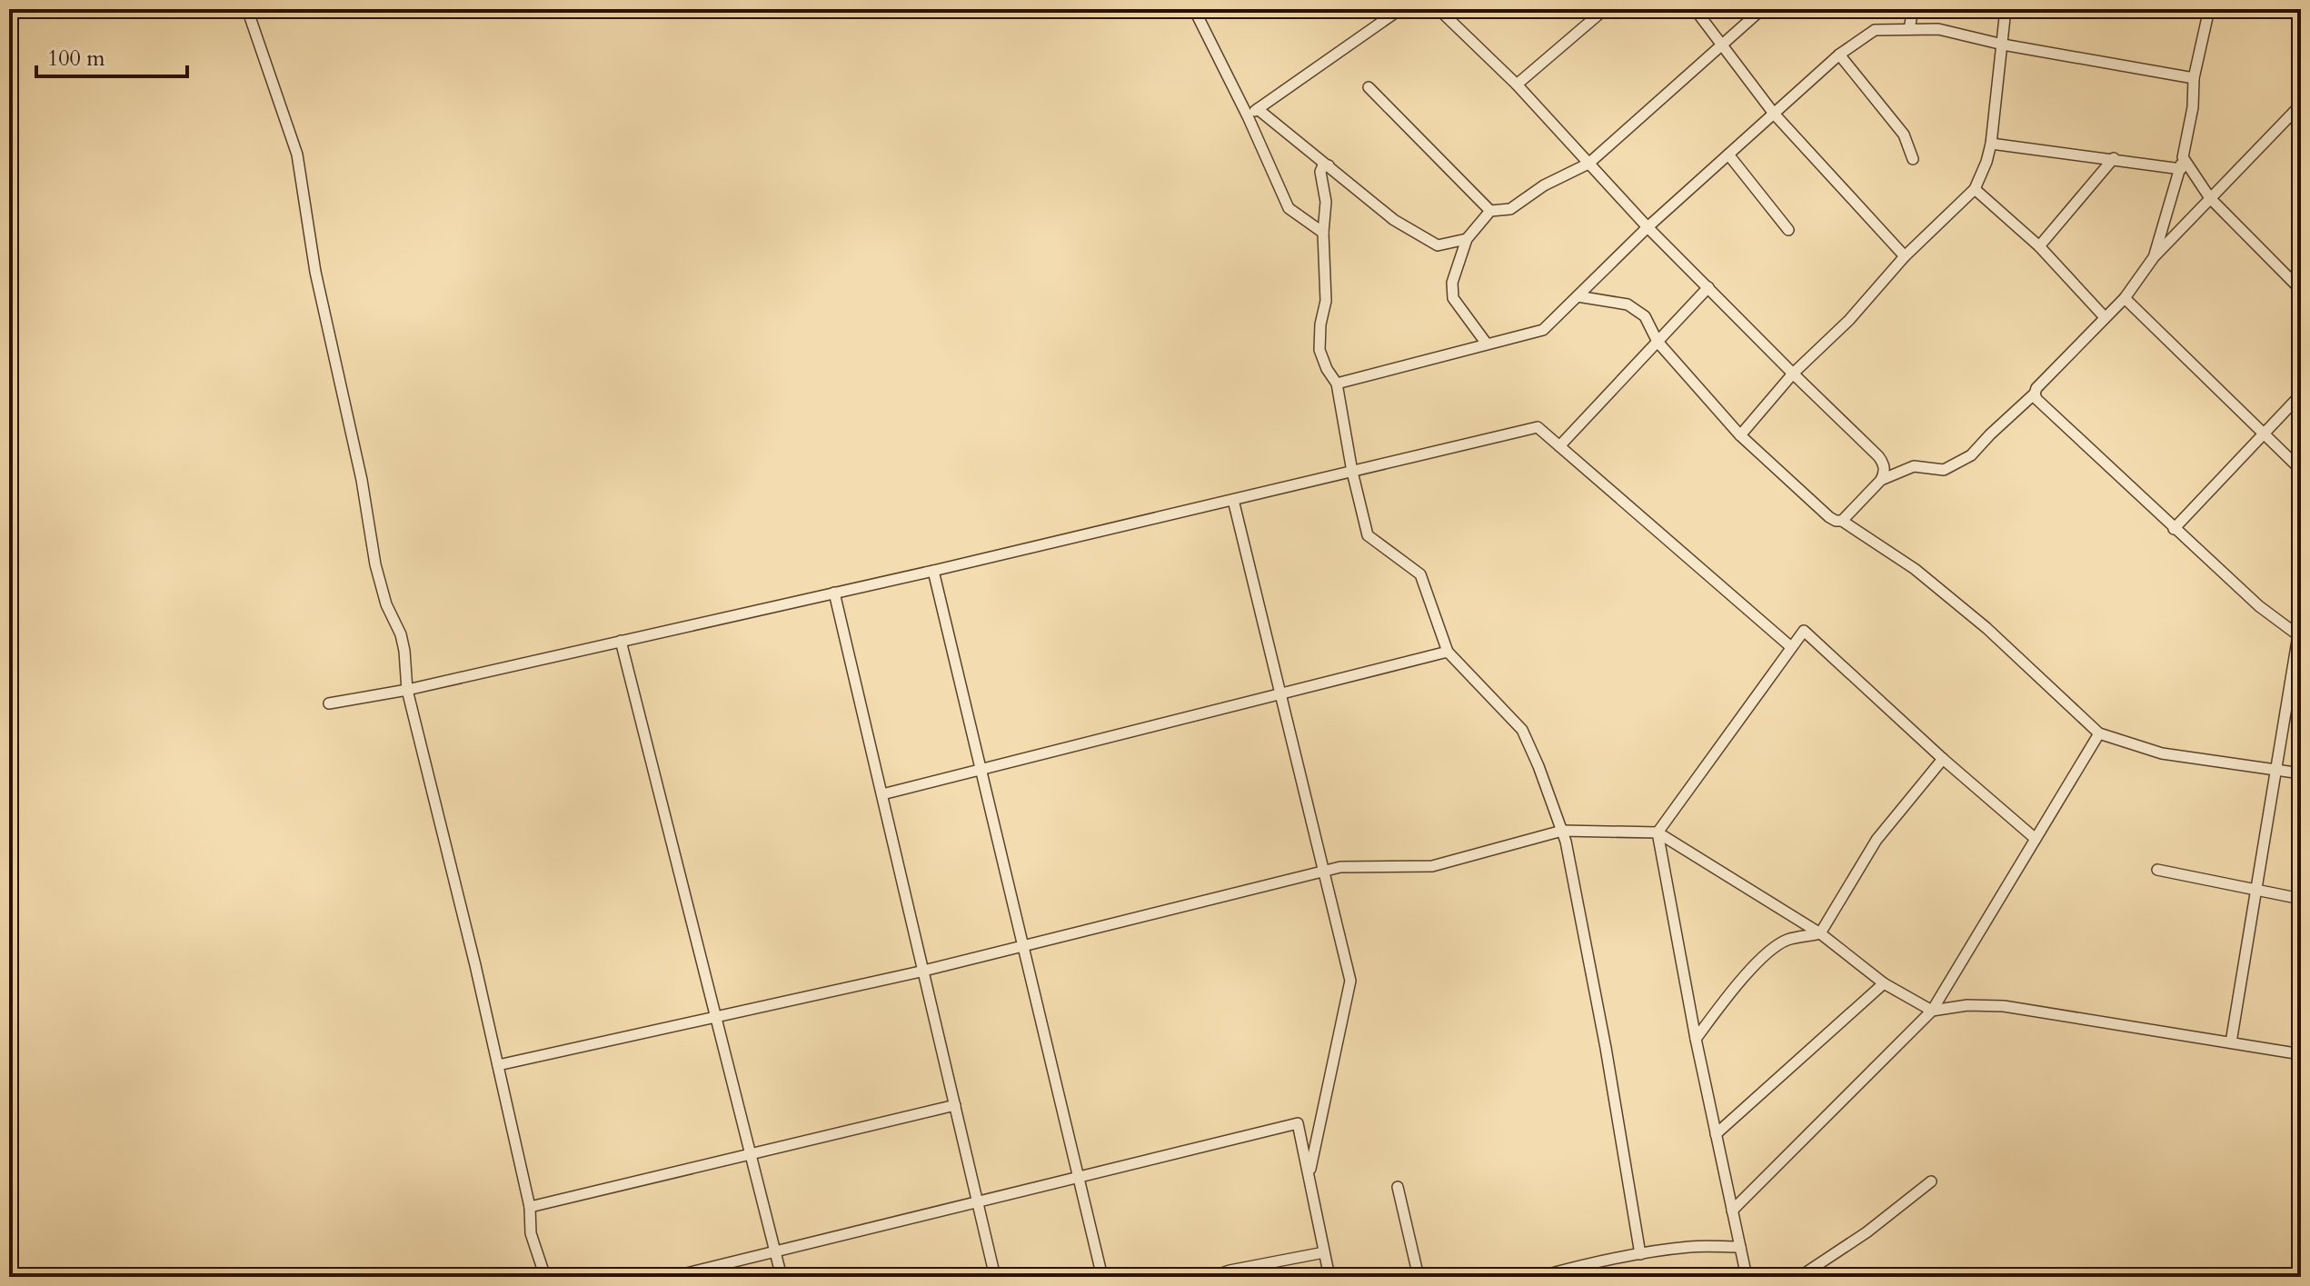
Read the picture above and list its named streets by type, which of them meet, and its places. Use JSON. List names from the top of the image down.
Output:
{
  "scale_bar": "100 m"
}
